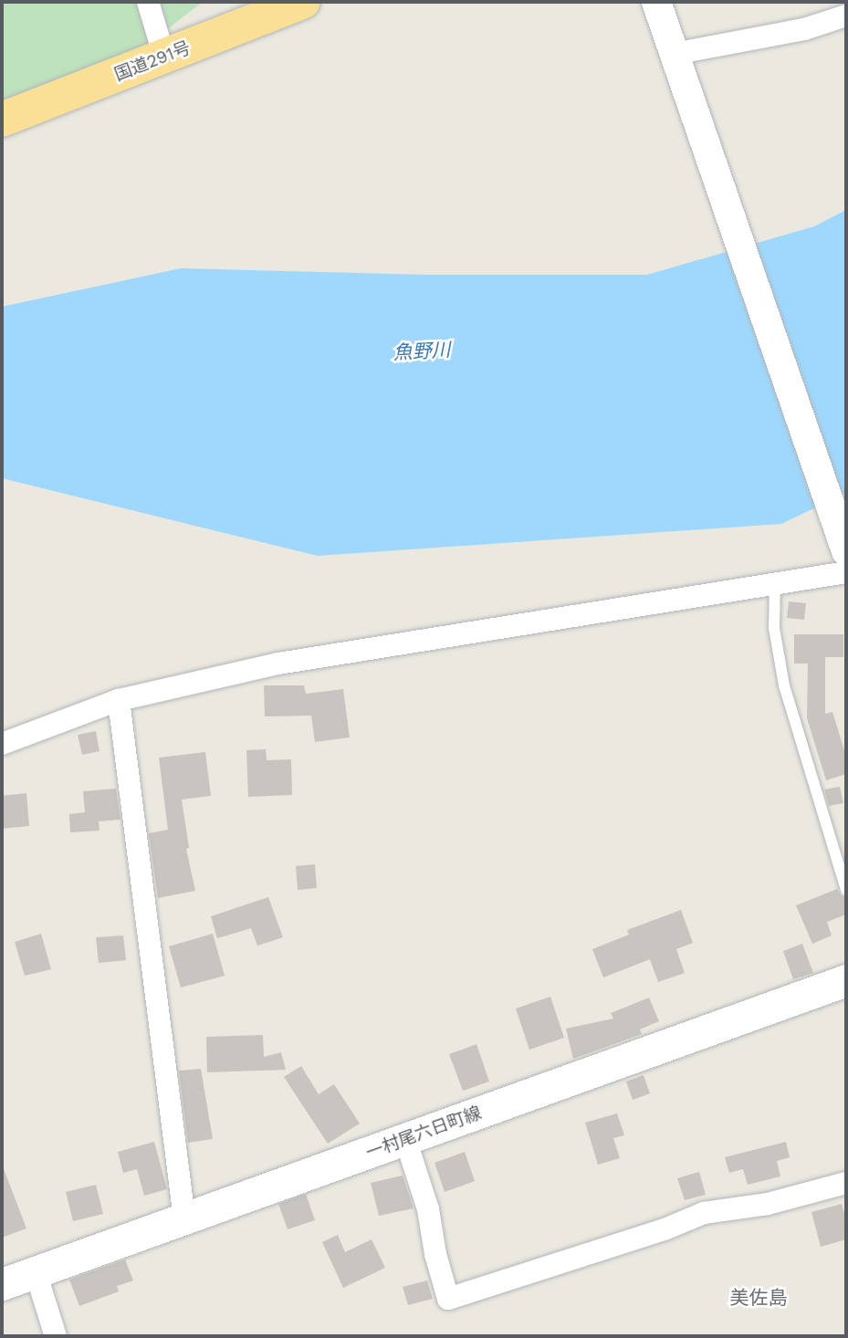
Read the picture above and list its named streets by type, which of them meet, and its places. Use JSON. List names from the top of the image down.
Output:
{
  "streets": {
    "highway": ["国道291号"],
    "main road": ["一村尾六日町線"]
  },
  "districts": ["美佐島"],
  "water": ["魚野川"]
}
